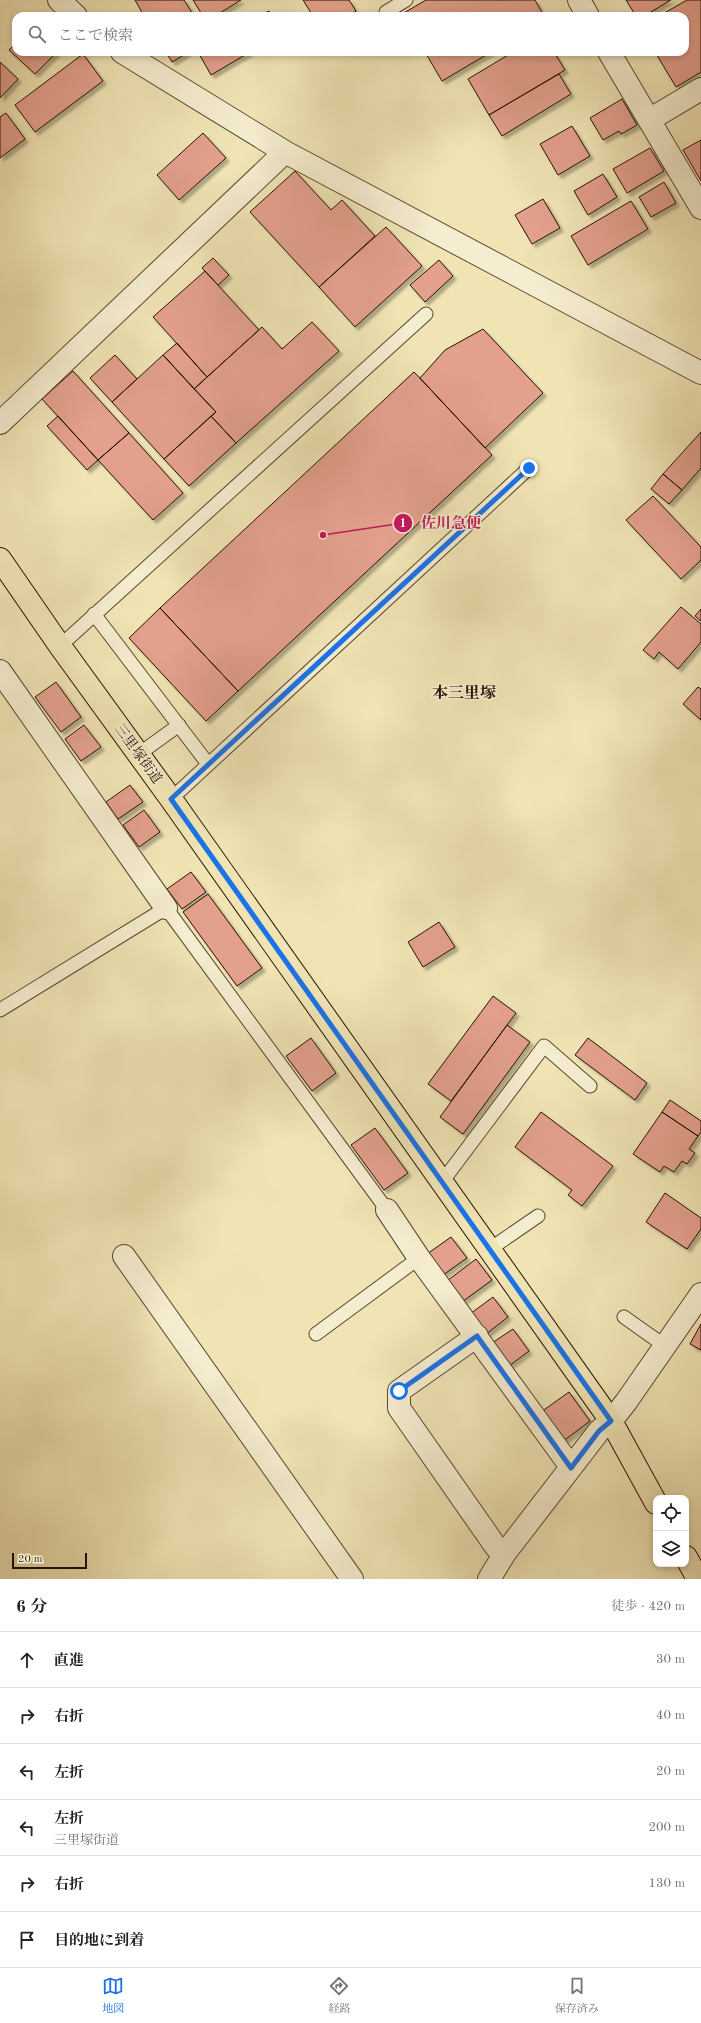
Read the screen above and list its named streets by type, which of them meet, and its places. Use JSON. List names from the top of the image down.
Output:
{
  "streets": {
    "main road": ["三里塚街道"]
  },
  "districts": ["本三里塚"],
  "places": ["佐川急便"],
  "scale_bar": "20 m",
  "page": {
    "search": "ここで検索",
    "scale": "20 m",
    "heading": ["6 分", "徒歩 · 420 m"],
    "list": [
      ["直進", "30 m"],
      ["右折", "40 m"],
      ["左折", "20 m"],
      ["左折", "三里塚街道", "200 m"],
      ["右折", "130 m"],
      "目的地に到着"
    ],
    "nav": ["地図", "経路", "保存済み"]
  }
}
